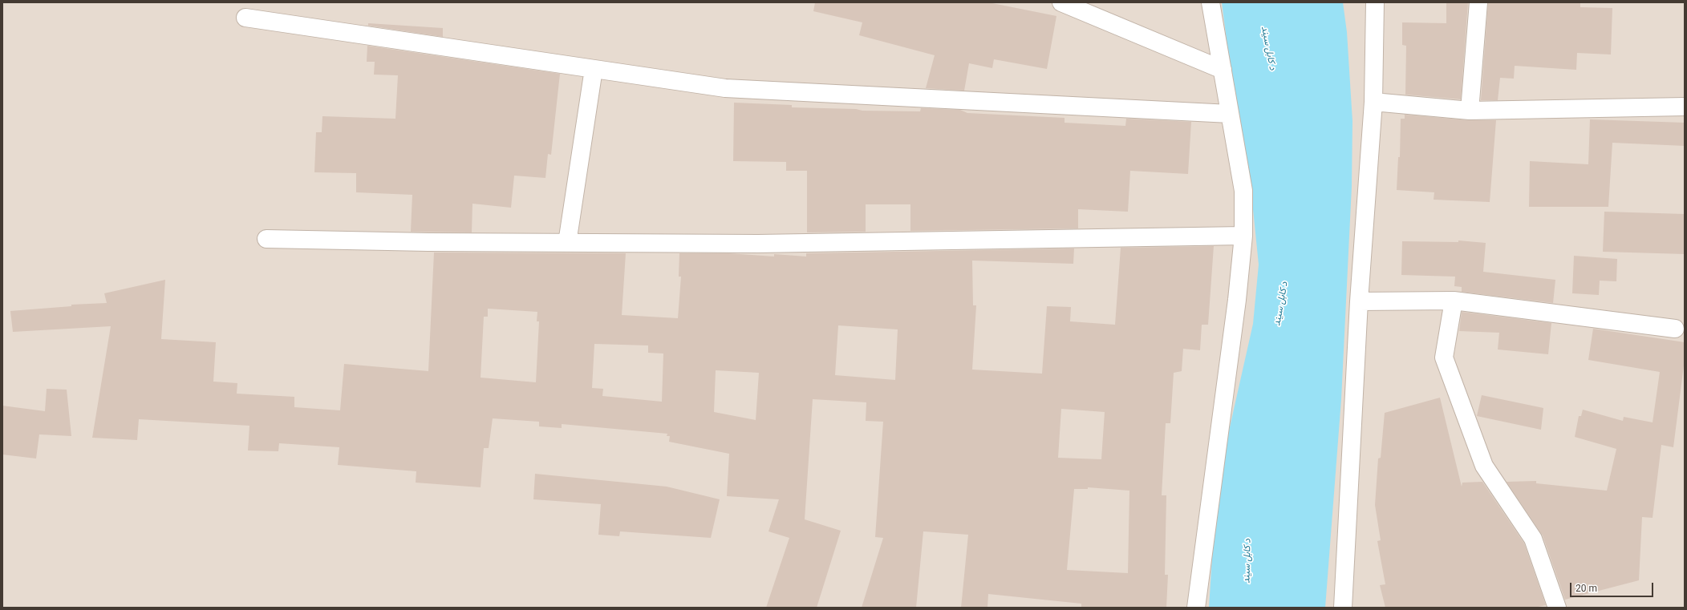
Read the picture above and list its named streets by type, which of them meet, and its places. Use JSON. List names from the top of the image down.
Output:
{
  "water": ["د کابل سيند"],
  "scale_bar": "20 m"
}
